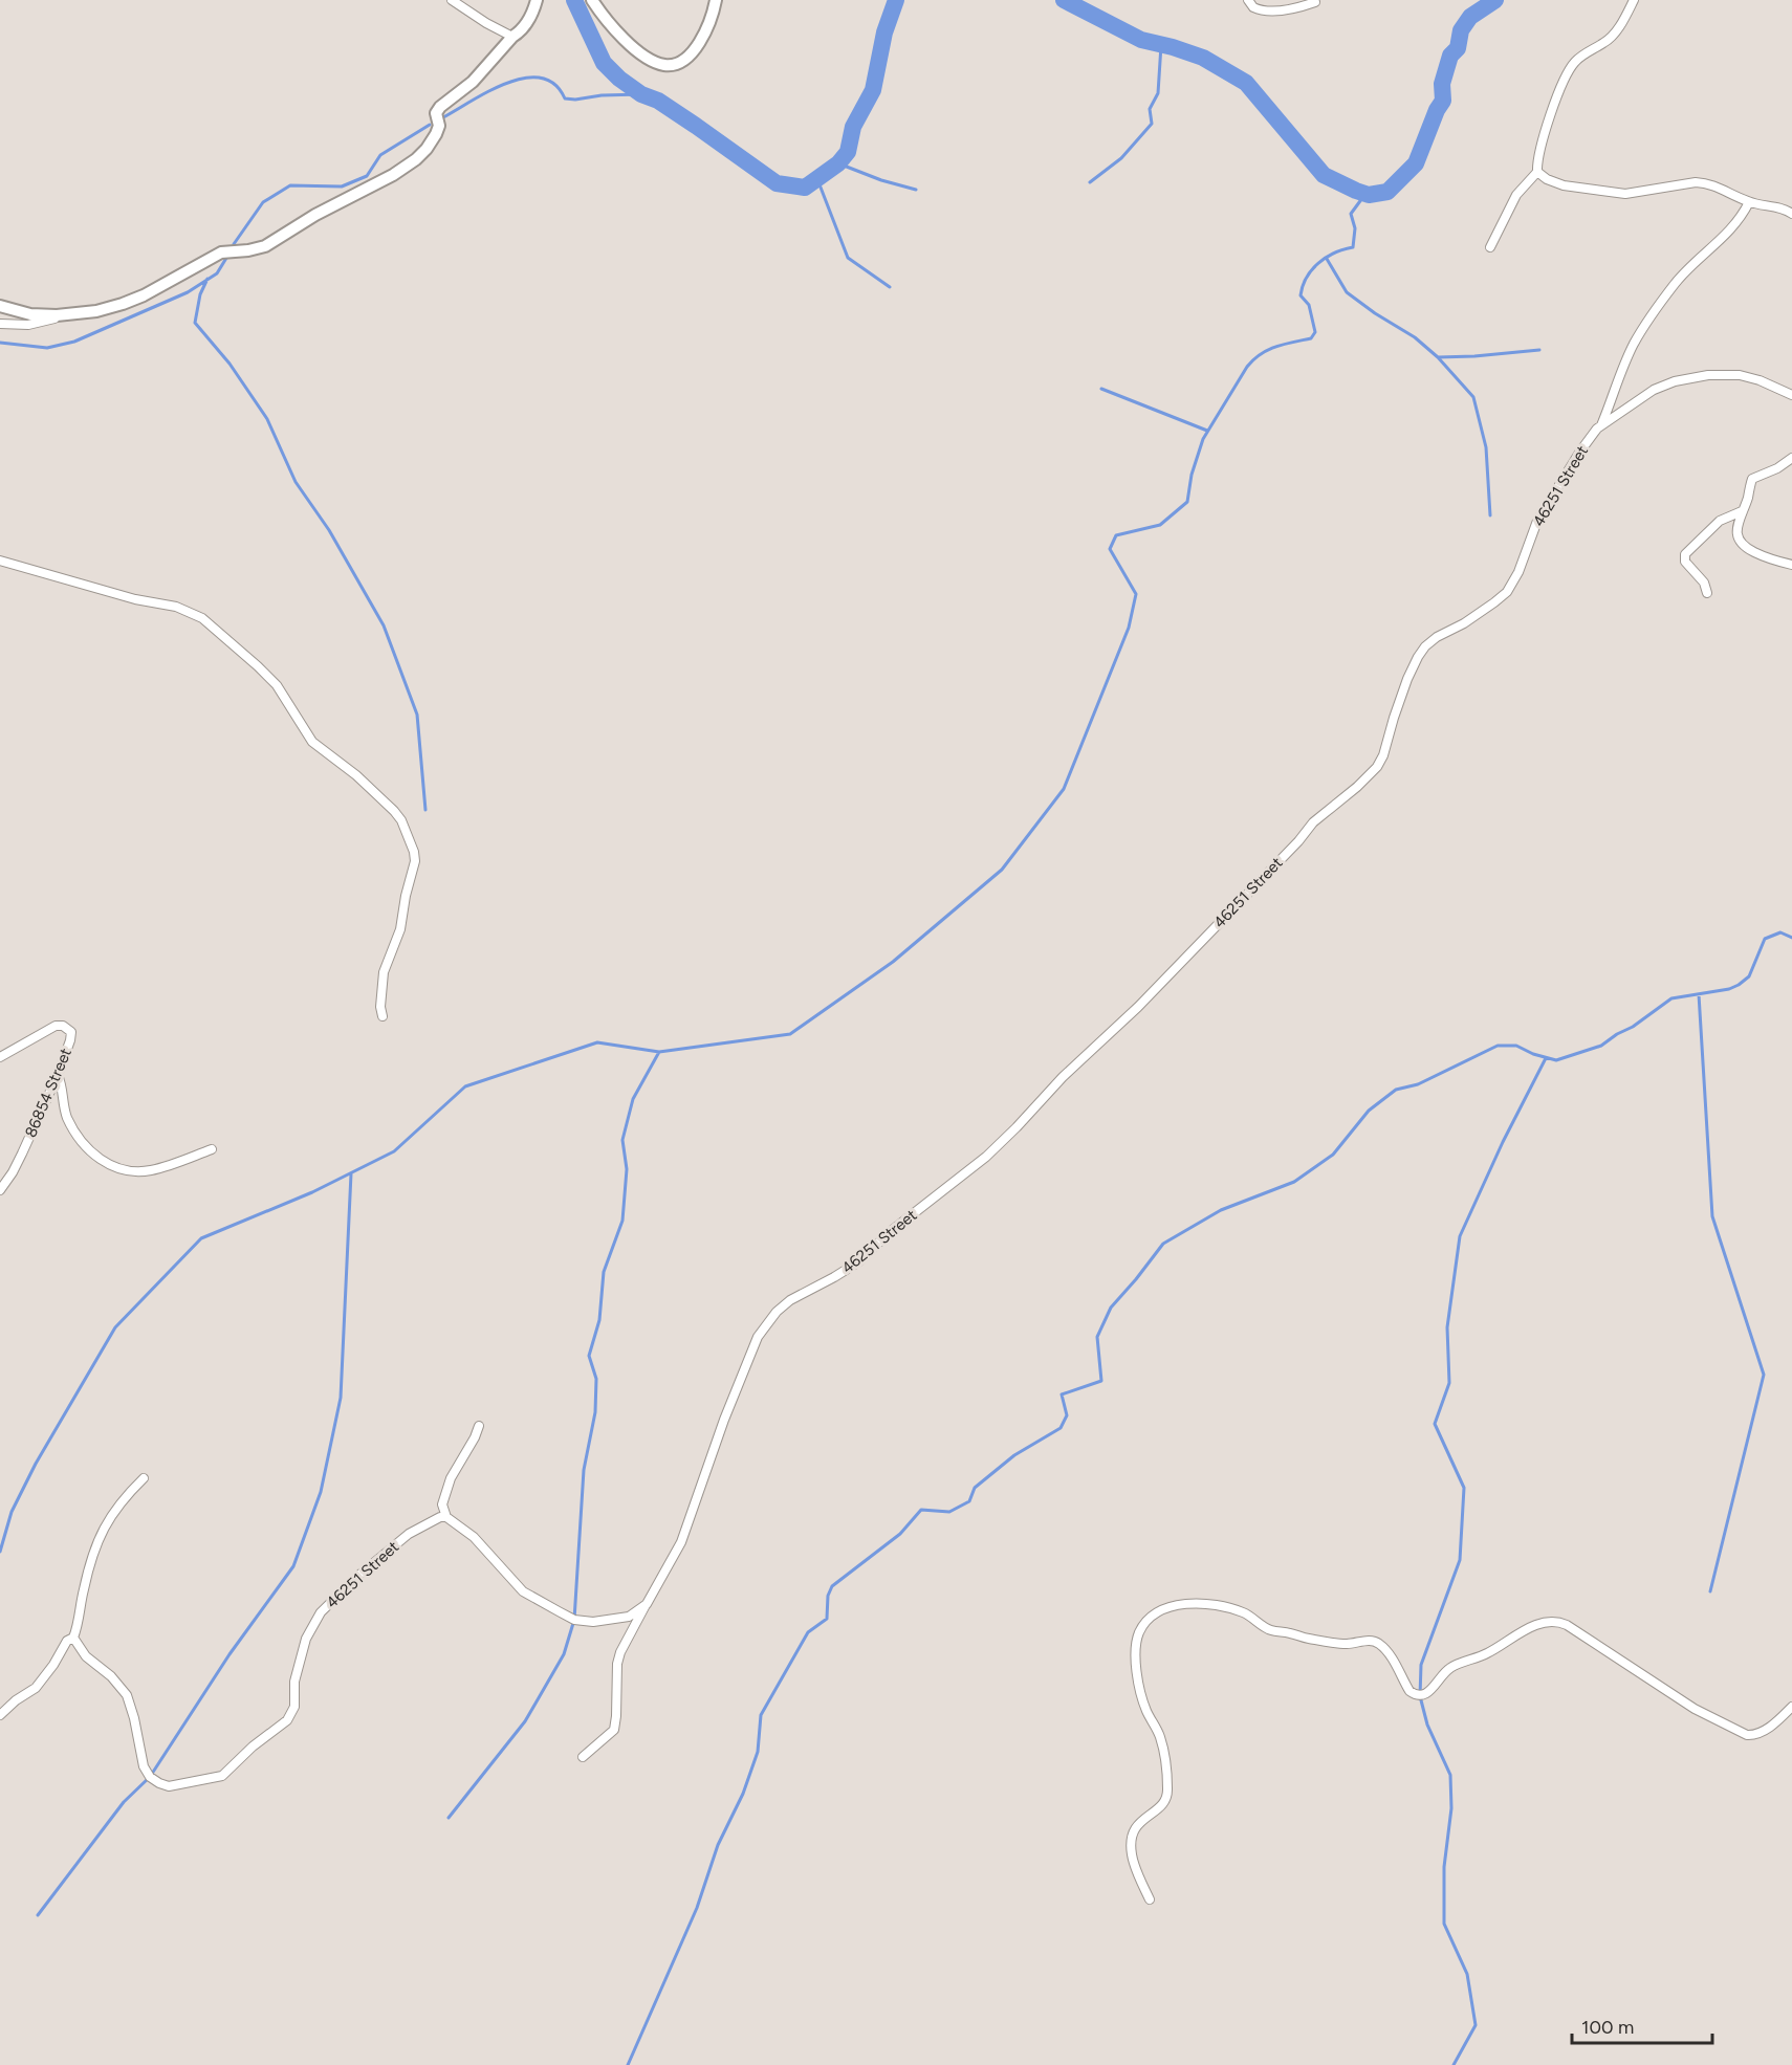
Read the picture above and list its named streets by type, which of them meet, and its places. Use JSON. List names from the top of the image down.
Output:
{
  "streets": {
    "street": ["46251 Street", "86854 Street"]
  },
  "scale_bar": "100 m"
}
